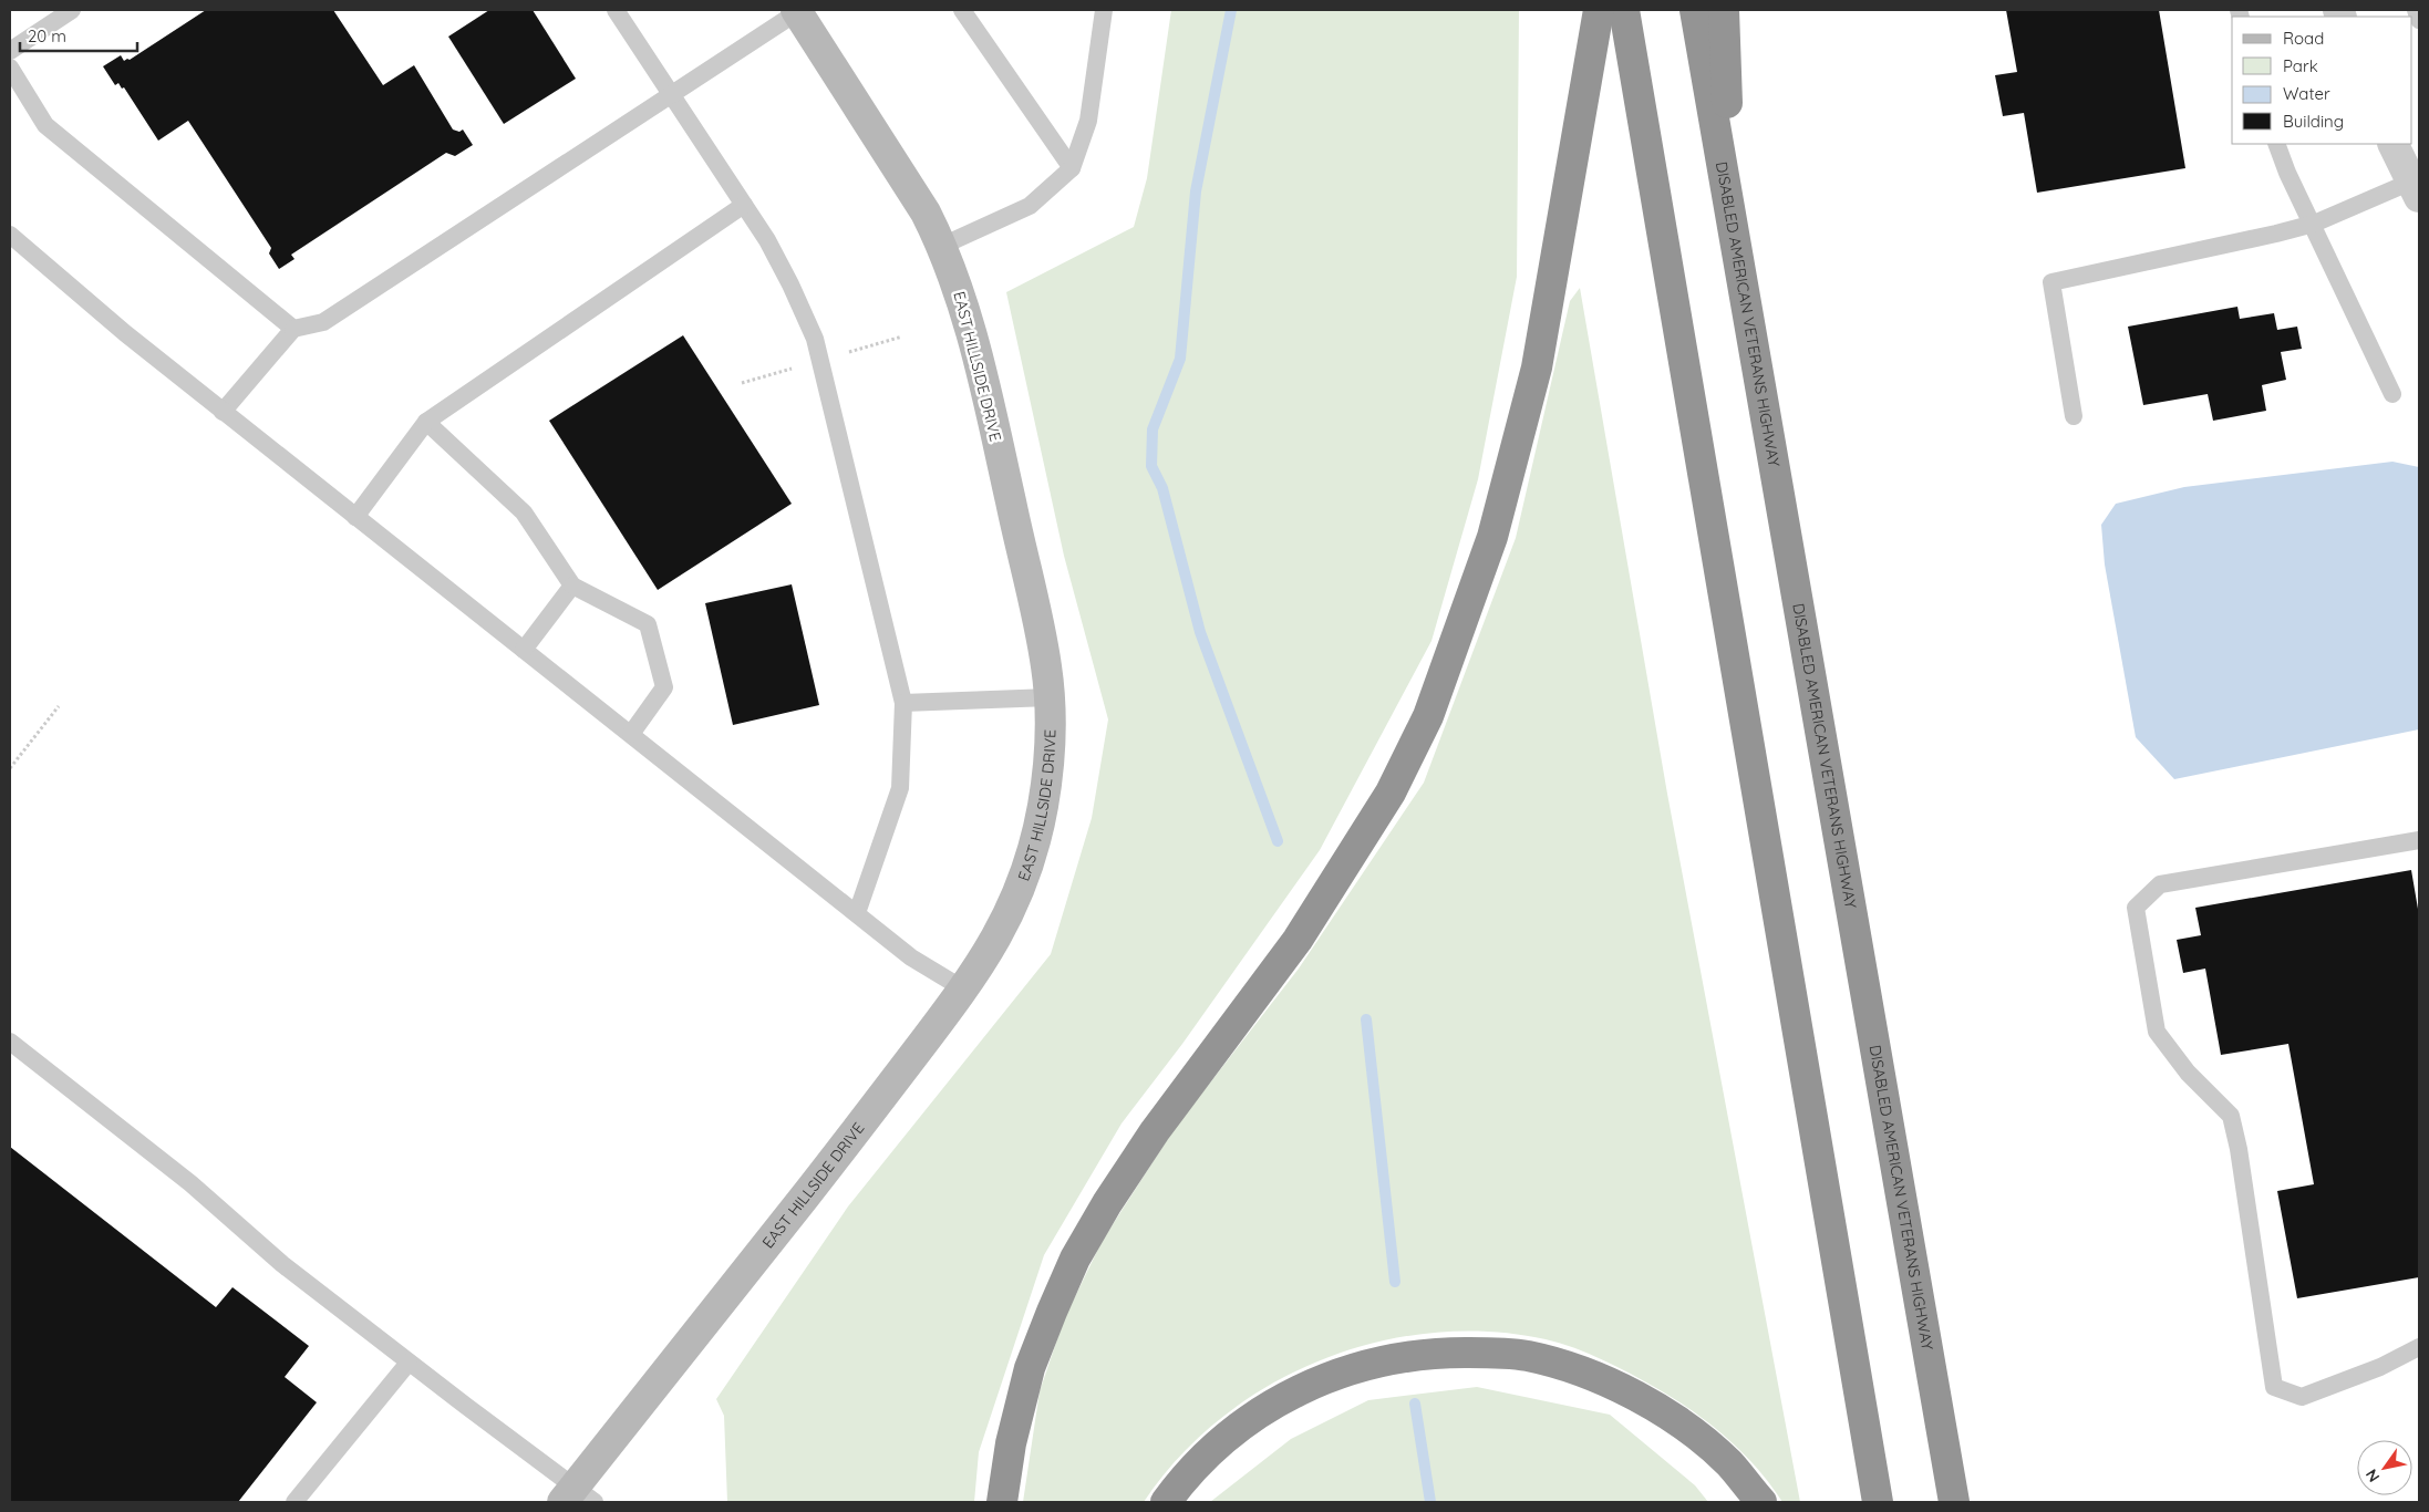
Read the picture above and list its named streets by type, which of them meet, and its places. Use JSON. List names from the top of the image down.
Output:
{
  "streets": {
    "highway": ["DISABLED AMERICAN VETERANS HIGHWAY"],
    "street": ["EAST HILLSIDE DRIVE"]
  },
  "legend": [
    "Road",
    "Park",
    "Water",
    "Building"
  ],
  "scale_bar": "20 m",
  "north": "bottom left"
}
